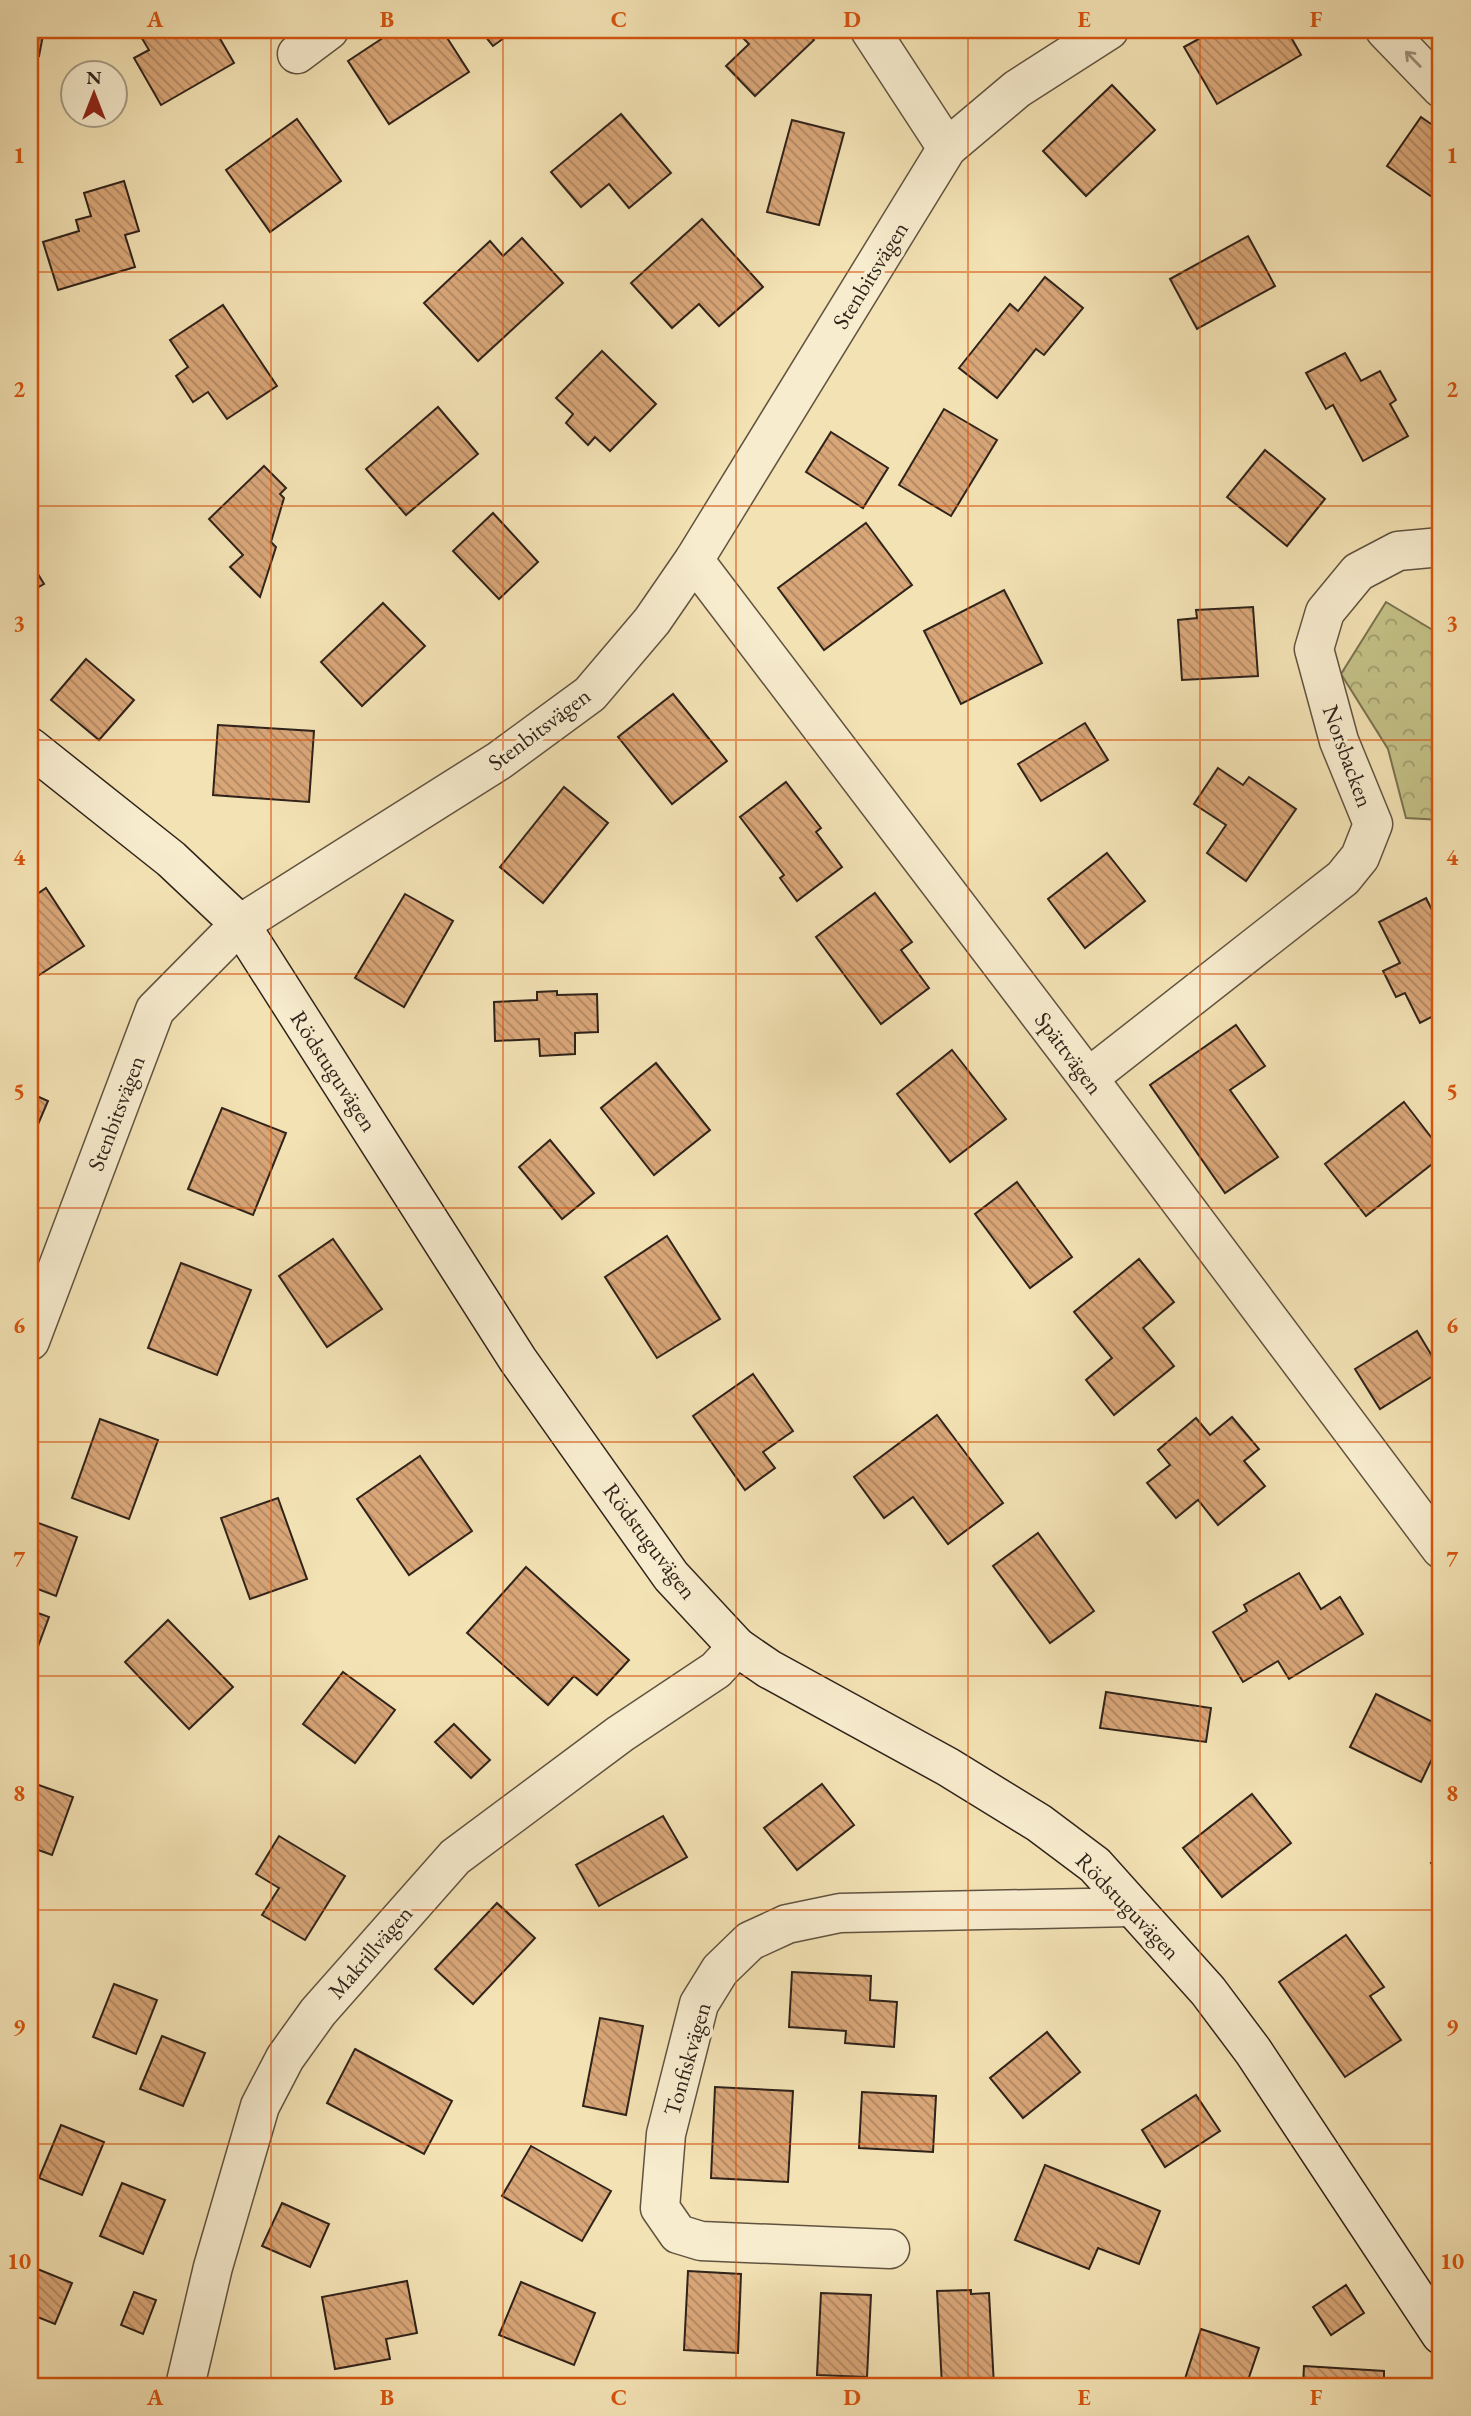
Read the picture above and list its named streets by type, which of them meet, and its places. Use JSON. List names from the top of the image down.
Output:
{
  "streets": {
    "street": [
      "Stenbitsvägen",
      "Norsbacken",
      "Spättvägen",
      "Rödstuguvägen",
      "Makrillvägen",
      "Tonfiskvägen"
    ]
  },
  "crossings": [
    ["Stenbitsvägen", "Spättvägen"],
    ["Stenbitsvägen", "Rödstuguvägen"],
    ["Norsbacken", "Spättvägen"],
    ["Rödstuguvägen", "Makrillvägen"],
    ["Rödstuguvägen", "Tonfiskvägen"]
  ],
  "north": "top",
  "grid": {
    "columns": [
      "A",
      "B",
      "C",
      "D",
      "E",
      "F"
    ],
    "rows": [
      "1",
      "2",
      "3",
      "4",
      "5",
      "6",
      "7",
      "8",
      "9",
      "10"
    ]
  }
}
